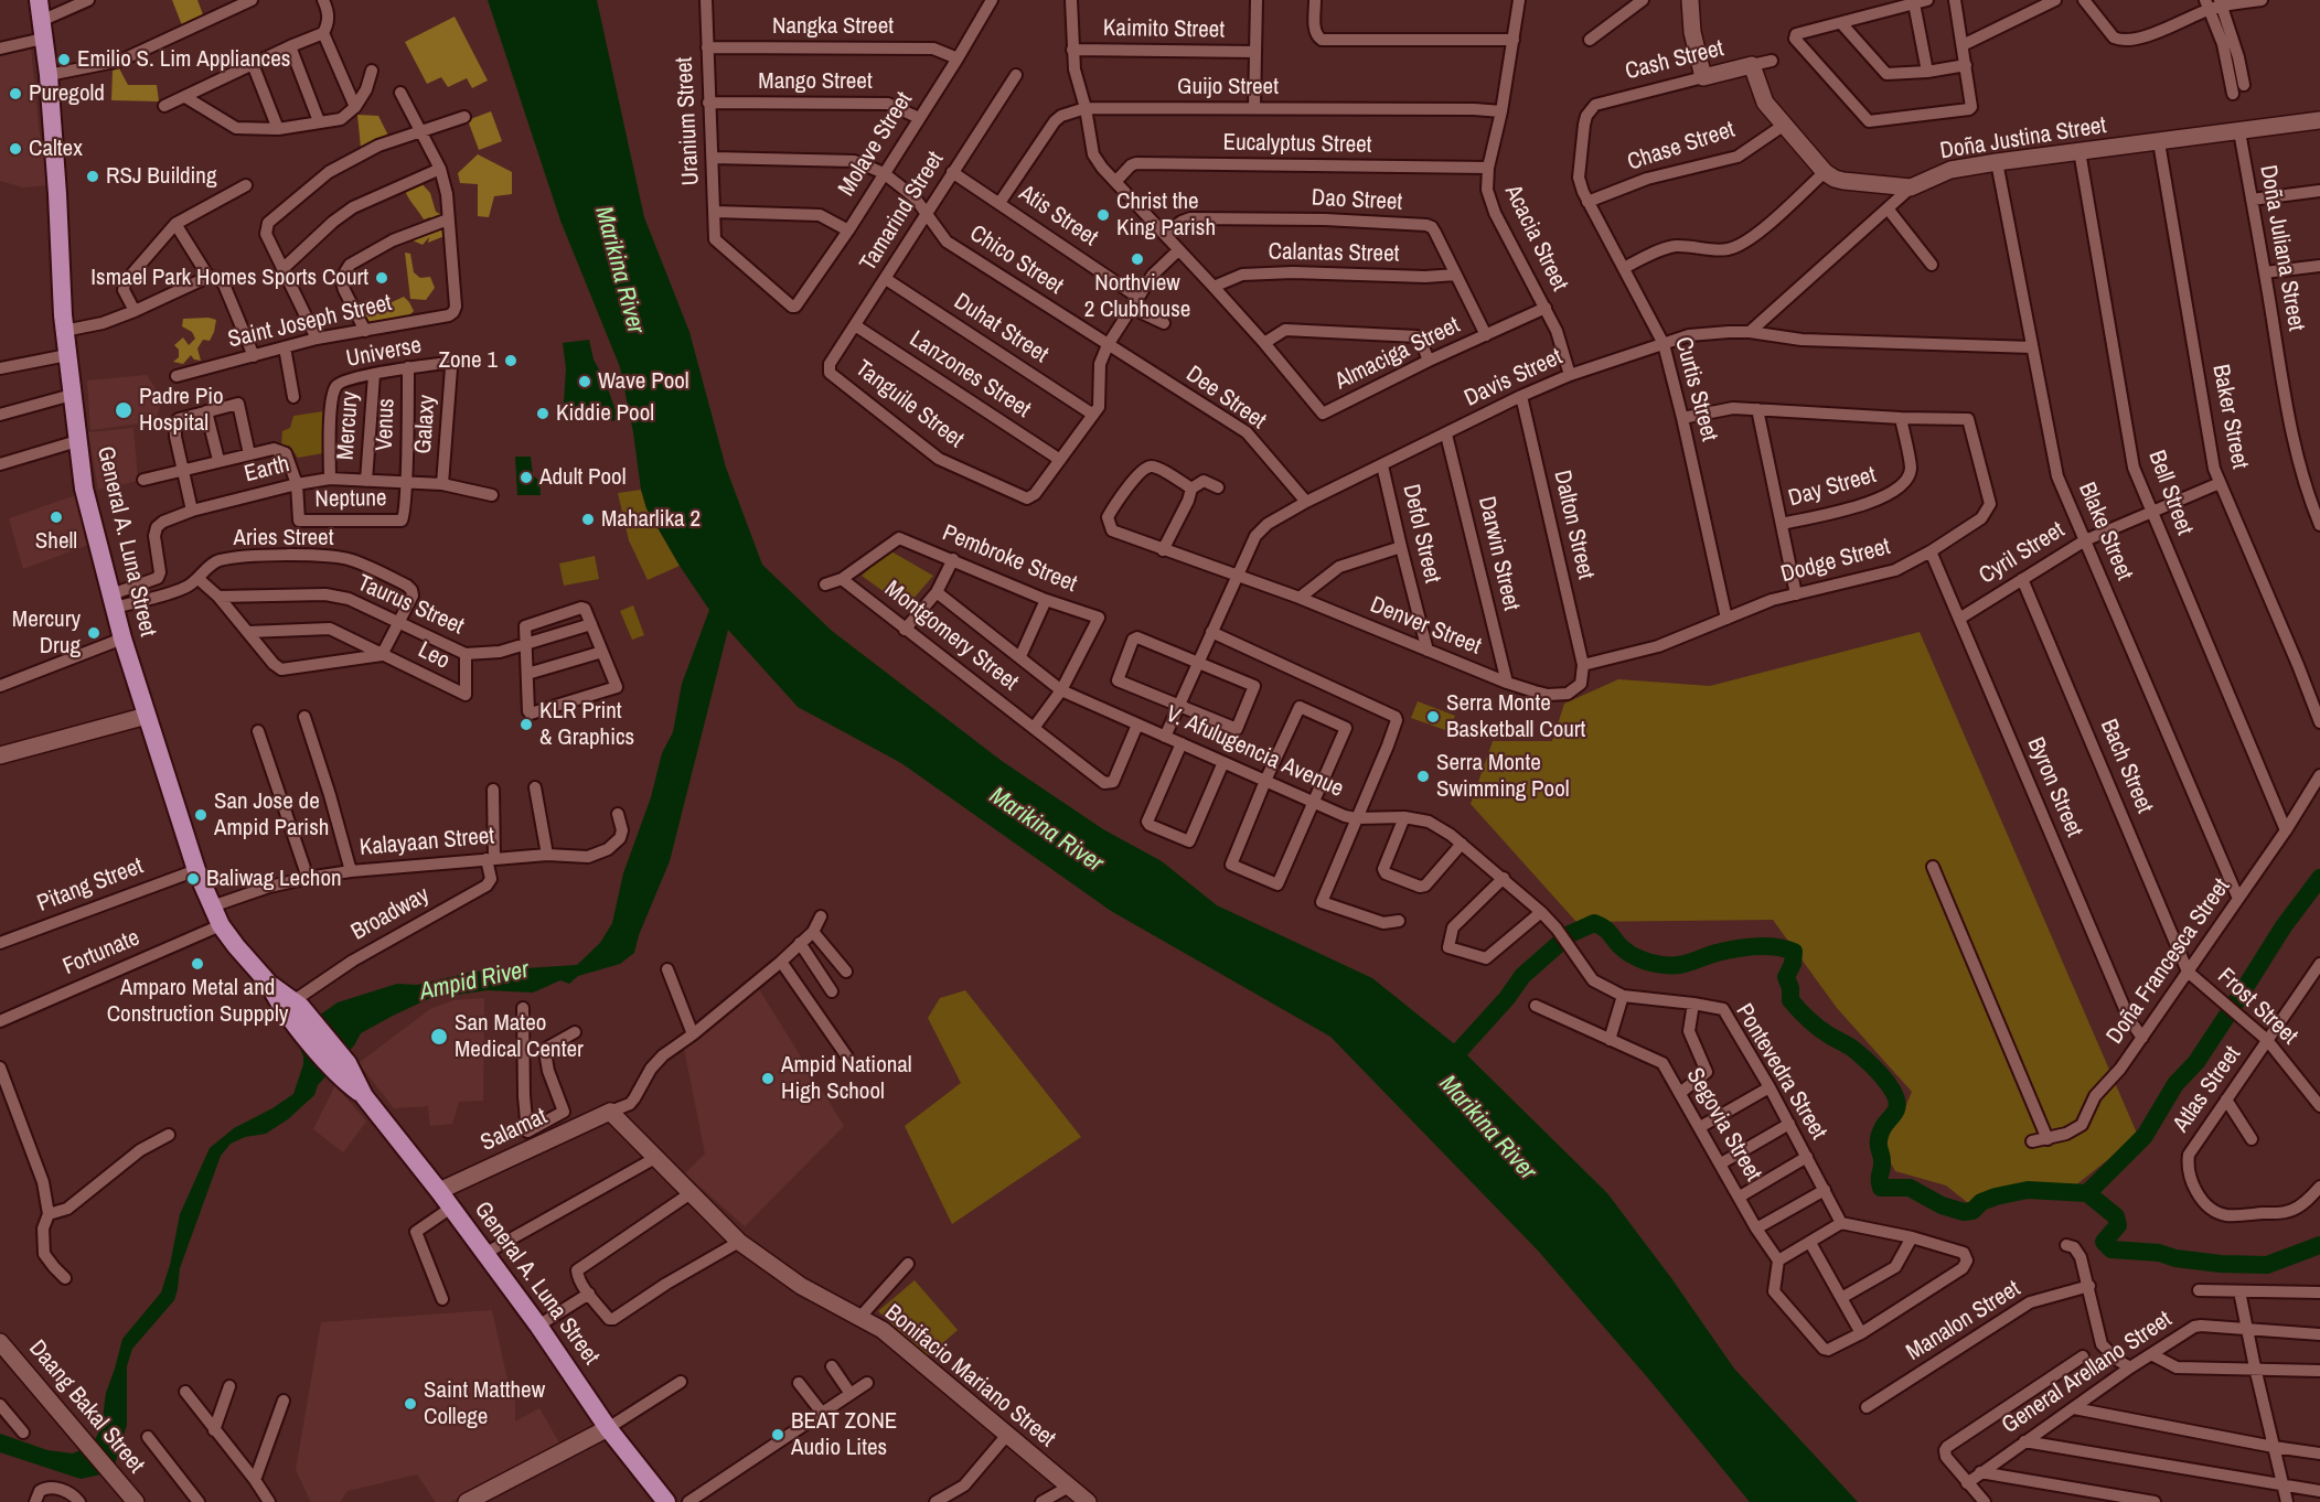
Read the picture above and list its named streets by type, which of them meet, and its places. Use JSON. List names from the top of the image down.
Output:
{
  "streets": {
    "main road": ["General A. Luna Street"],
    "street": [
      "Nangka Street",
      "Kaimito Street",
      "Cash Street",
      "Mango Street",
      "Guijo Street",
      "Uranium Street",
      "Doña Justina Street",
      "Molave Street",
      "Eucalyptus Street",
      "Chase Street",
      "Dao Street",
      "Tamarind Street",
      "Atis Street",
      "Acacia Street",
      "Doña Juliana Street",
      "Calantas Street",
      "Chico Street",
      "Saint Joseph Street",
      "Duhat Street",
      "Universe",
      "Almaciga Street",
      "Lanzones Street",
      "Davis Street",
      "Curtis Street",
      "Dee Street",
      "Tanguile Street",
      "Baker Street",
      "Venus",
      "Galaxy",
      "Mercury",
      "Earth",
      "Day Street",
      "Bell Street",
      "Neptune",
      "Dalton Street",
      "Blake Street",
      "Defol Street",
      "Aries Street",
      "Darwin Street",
      "Cyril Street",
      "Pembroke Street",
      "Dodge Street",
      "Taurus Street",
      "Denver Street",
      "Montgomery Street",
      "Leo",
      "V. Afulugencia Avenue",
      "Bach Street",
      "Byron Street",
      "Kalayaan Street",
      "Pitang Street",
      "Broadway",
      "Fortunate",
      "Doña Francesca Street",
      "Frost Street",
      "Pontevedra Street",
      "Atlas Street",
      "Segovia Street",
      "Salamat",
      "Manalon Street",
      "General Arellano Street",
      "Bonifacio Mariano Street",
      "Daang Bakal Street"
    ]
  },
  "crossings": [
    ["Nangka Street", "Uranium Street"],
    ["Nangka Street", "Molave Street"],
    ["Kaimito Street", "Almaciga Street"],
    ["Cash Street", "Curtis Street"],
    ["Mango Street", "Uranium Street"],
    ["Mango Street", "Molave Street"],
    ["Guijo Street", "Atis Street"],
    ["Guijo Street", "Acacia Street"],
    ["Guijo Street", "Almaciga Street"],
    ["Uranium Street", "Molave Street"],
    ["Uranium Street", "Chico Street"],
    ["Doña Justina Street", "Doña Juliana Street"],
    ["Doña Justina Street", "Davis Street"],
    ["Doña Justina Street", "Baker Street"],
    ["Doña Justina Street", "Bell Street"],
    ["Doña Justina Street", "Blake Street"],
    ["Molave Street", "Chico Street"],
    ["Eucalyptus Street", "Acacia Street"],
    ["Eucalyptus Street", "Almaciga Street"],
    ["Chase Street", "Curtis Street"],
    ["Dao Street", "Calantas Street"],
    ["Dao Street", "Almaciga Street"],
    ["Tamarind Street", "Atis Street"],
    ["Tamarind Street", "Chico Street"],
    ["Tamarind Street", "Duhat Street"],
    ["Tamarind Street", "Lanzones Street"],
    ["Tamarind Street", "Tanguile Street"],
    ["Acacia Street", "Almaciga Street"],
    ["Acacia Street", "Davis Street"],
    ["Calantas Street", "Almaciga Street"],
    ["Chico Street", "Dee Street"],
    ["Universe", "Venus"],
    ["Universe", "Galaxy"],
    ["Universe", "Mercury"],
    ["Universe", "Earth"],
    ["Lanzones Street", "Tanguile Street"],
    ["Davis Street", "Curtis Street"],
    ["Davis Street", "Dee Street"],
    ["Davis Street", "Dalton Street"],
    ["Davis Street", "Blake Street"],
    ["Davis Street", "Defol Street"],
    ["Davis Street", "Darwin Street"],
    ["Davis Street", "Denver Street"],
    ["Davis Street", "V. Afulugencia Avenue"],
    ["Curtis Street", "Dodge Street"],
    ["Baker Street", "Cyril Street"],
    ["Venus", "Earth"],
    ["Venus", "Neptune"],
    ["Galaxy", "Earth"],
    ["Mercury", "Earth"],
    ["Earth", "Neptune"],
    ["Earth", "General A. Luna Street"],
    ["Day Street", "Dodge Street"],
    ["Bell Street", "Cyril Street"],
    ["Bell Street", "Doña Francesca Street"],
    ["Dalton Street", "Dodge Street"],
    ["Dalton Street", "Denver Street"],
    ["Blake Street", "Cyril Street"],
    ["Blake Street", "Doña Francesca Street"],
    ["Defol Street", "Denver Street"],
    ["Aries Street", "Taurus Street"],
    ["General A. Luna Street", "Kalayaan Street"],
    ["General A. Luna Street", "Pitang Street"],
    ["General A. Luna Street", "Broadway"],
    ["General A. Luna Street", "Fortunate"],
    ["General A. Luna Street", "Salamat"],
    ["Darwin Street", "Denver Street"],
    ["Cyril Street", "Bach Street"],
    ["Cyril Street", "Byron Street"],
    ["Pembroke Street", "Montgomery Street"],
    ["Pembroke Street", "V. Afulugencia Avenue"],
    ["Dodge Street", "Denver Street"],
    ["Dodge Street", "Byron Street"],
    ["Taurus Street", "Leo"],
    ["Montgomery Street", "V. Afulugencia Avenue"],
    ["V. Afulugencia Avenue", "Pontevedra Street"],
    ["Bach Street", "Doña Francesca Street"],
    ["Bach Street", "Frost Street"],
    ["Byron Street", "Doña Francesca Street"],
    ["Kalayaan Street", "Broadway"],
    ["Doña Francesca Street", "Frost Street"],
    ["Frost Street", "Atlas Street"],
    ["Salamat", "Bonifacio Mariano Street"]
  ],
  "water": ["Marikina River", "Ampid River"],
  "places": [
    "Emilio S. Lim Appliances",
    "Puregold",
    "Caltex",
    "RSJ Building",
    "Christ the King Parish",
    "Northview 2 Clubhouse",
    "Ismael Park Homes Sports Court",
    "Zone 1",
    "Wave Pool",
    "Padre Pio Hospital",
    "Kiddie Pool",
    "Adult Pool",
    "Shell",
    "Maharlika 2",
    "Mercury Drug",
    "Serra Monte Basketball Court",
    "KLR Print & Graphics",
    "Serra Monte Swimming Pool",
    "San Jose de Ampid Parish",
    "Baliwag Lechon",
    "Amparo Metal and Construction Suppply",
    "San Mateo Medical Center",
    "Ampid National High School",
    "Saint Matthew College",
    "BEAT ZONE Audio Lites"
  ]
}
